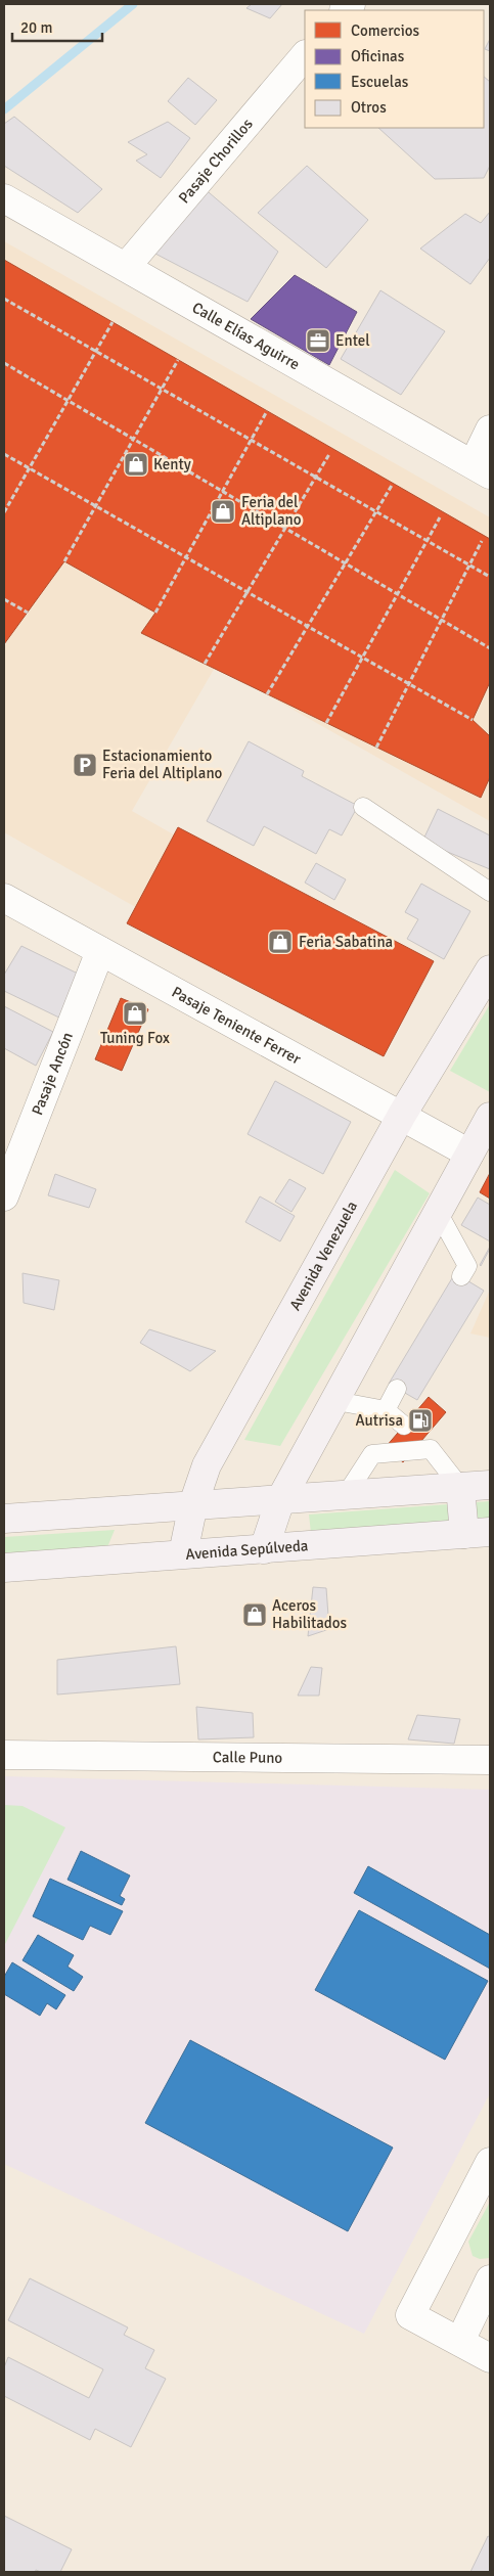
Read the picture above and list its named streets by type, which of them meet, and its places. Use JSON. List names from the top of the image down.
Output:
{
  "streets": {
    "street": [
      "Pasaje Chorillos",
      "Calle Elías Aguirre",
      "Pasaje Teniente Ferrer",
      "Pasaje Ancón",
      "Avenida Venezuela",
      "Avenida Sepúlveda",
      "Calle Puno"
    ]
  },
  "crossings": [
    ["Pasaje Chorillos", "Calle Elías Aguirre"],
    ["Pasaje Teniente Ferrer", "Pasaje Ancón"],
    ["Pasaje Teniente Ferrer", "Avenida Venezuela"],
    ["Avenida Venezuela", "Avenida Sepúlveda"]
  ],
  "places": {
    "office": ["Entel"],
    "shop": [
      "Kenty",
      "Feria del Altiplano",
      "Feria Sabatina",
      "Tuning Fox",
      "Aceros Habilitados"
    ],
    "parking": ["Estacionamiento Feria del Altiplano"],
    "fuel station": ["Autrisa"]
  },
  "legend": [
    "Comercios",
    "Oficinas",
    "Escuelas",
    "Otros"
  ],
  "scale_bar": "20 m"
}
